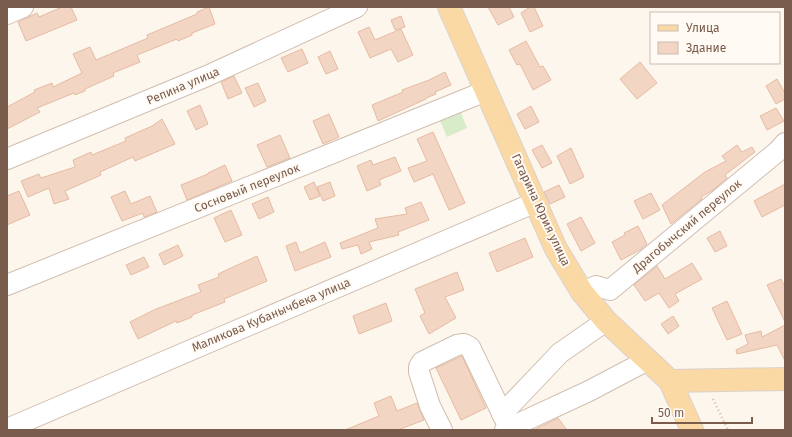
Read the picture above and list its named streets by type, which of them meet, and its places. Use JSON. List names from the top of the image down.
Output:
{
  "streets": {
    "main road": ["Гагарина Юрия улица"],
    "street": [
      "Репина улица",
      "Сосновый переулок",
      "Драгобычский переулок",
      "Маликова Кубанычбека улица"
    ]
  },
  "crossings": [
    ["Сосновый переулок", "Гагарина Юрия улица"],
    ["Гагарина Юрия улица", "Драгобычский переулок"],
    ["Гагарина Юрия улица", "Маликова Кубанычбека улица"]
  ],
  "legend": ["Улица", "Здание"],
  "scale_bar": "50 m"
}
